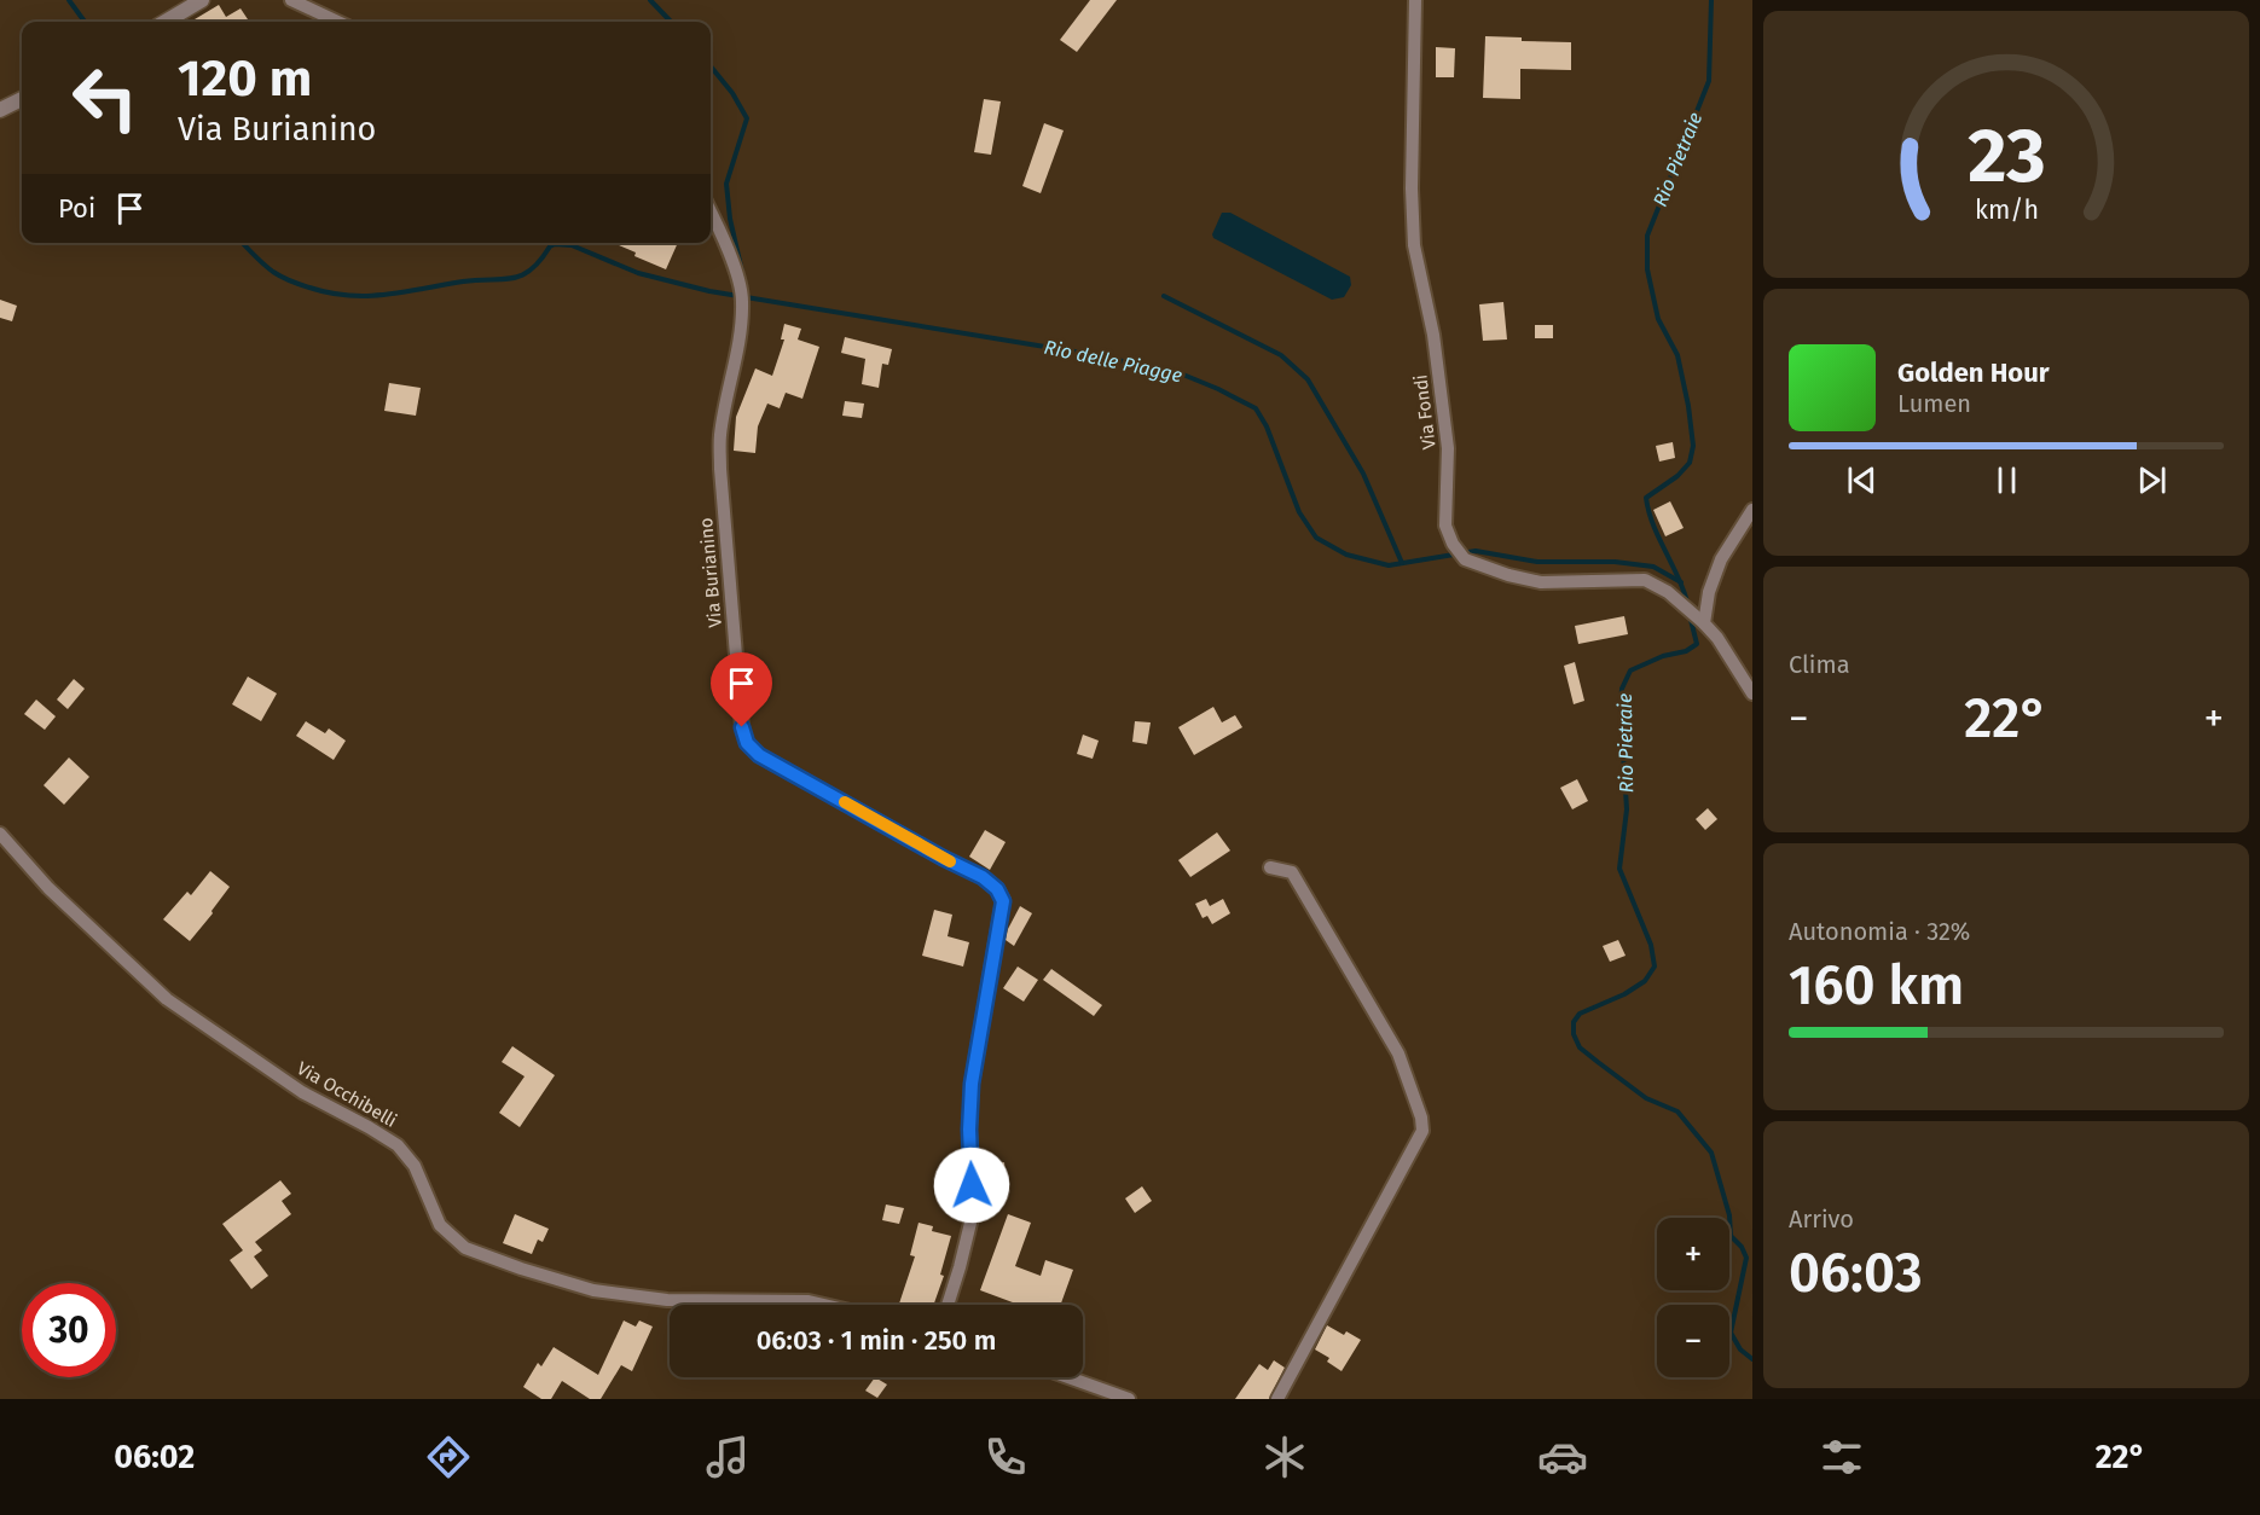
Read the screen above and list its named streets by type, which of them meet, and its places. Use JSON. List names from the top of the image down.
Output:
{
  "streets": {
    "street": ["Via Fondi", "Via Burianino", "Via Occhibelli"]
  },
  "water": ["Rio Pietraie", "Rio delle Piagge"],
  "page": {
    "turn": ["120 m", "Via Burianino"],
    "then": "Poi",
    "song": ["Golden Hour", "Lumen"],
    "tile": [
      "Clima",
      ["Autonomia · 32%", "160 km"],
      ["Arrivo", "06:03"]
    ],
    "heat": ["−", "22°", "+"],
    "map_buttons": ["+", "−"],
    "limit": "30",
    "trip": "06:03 · 1 min · 250 m",
    "tabs": ["06:02", "22°"],
    "gauge": ["23", "km/h"]
  }
}
